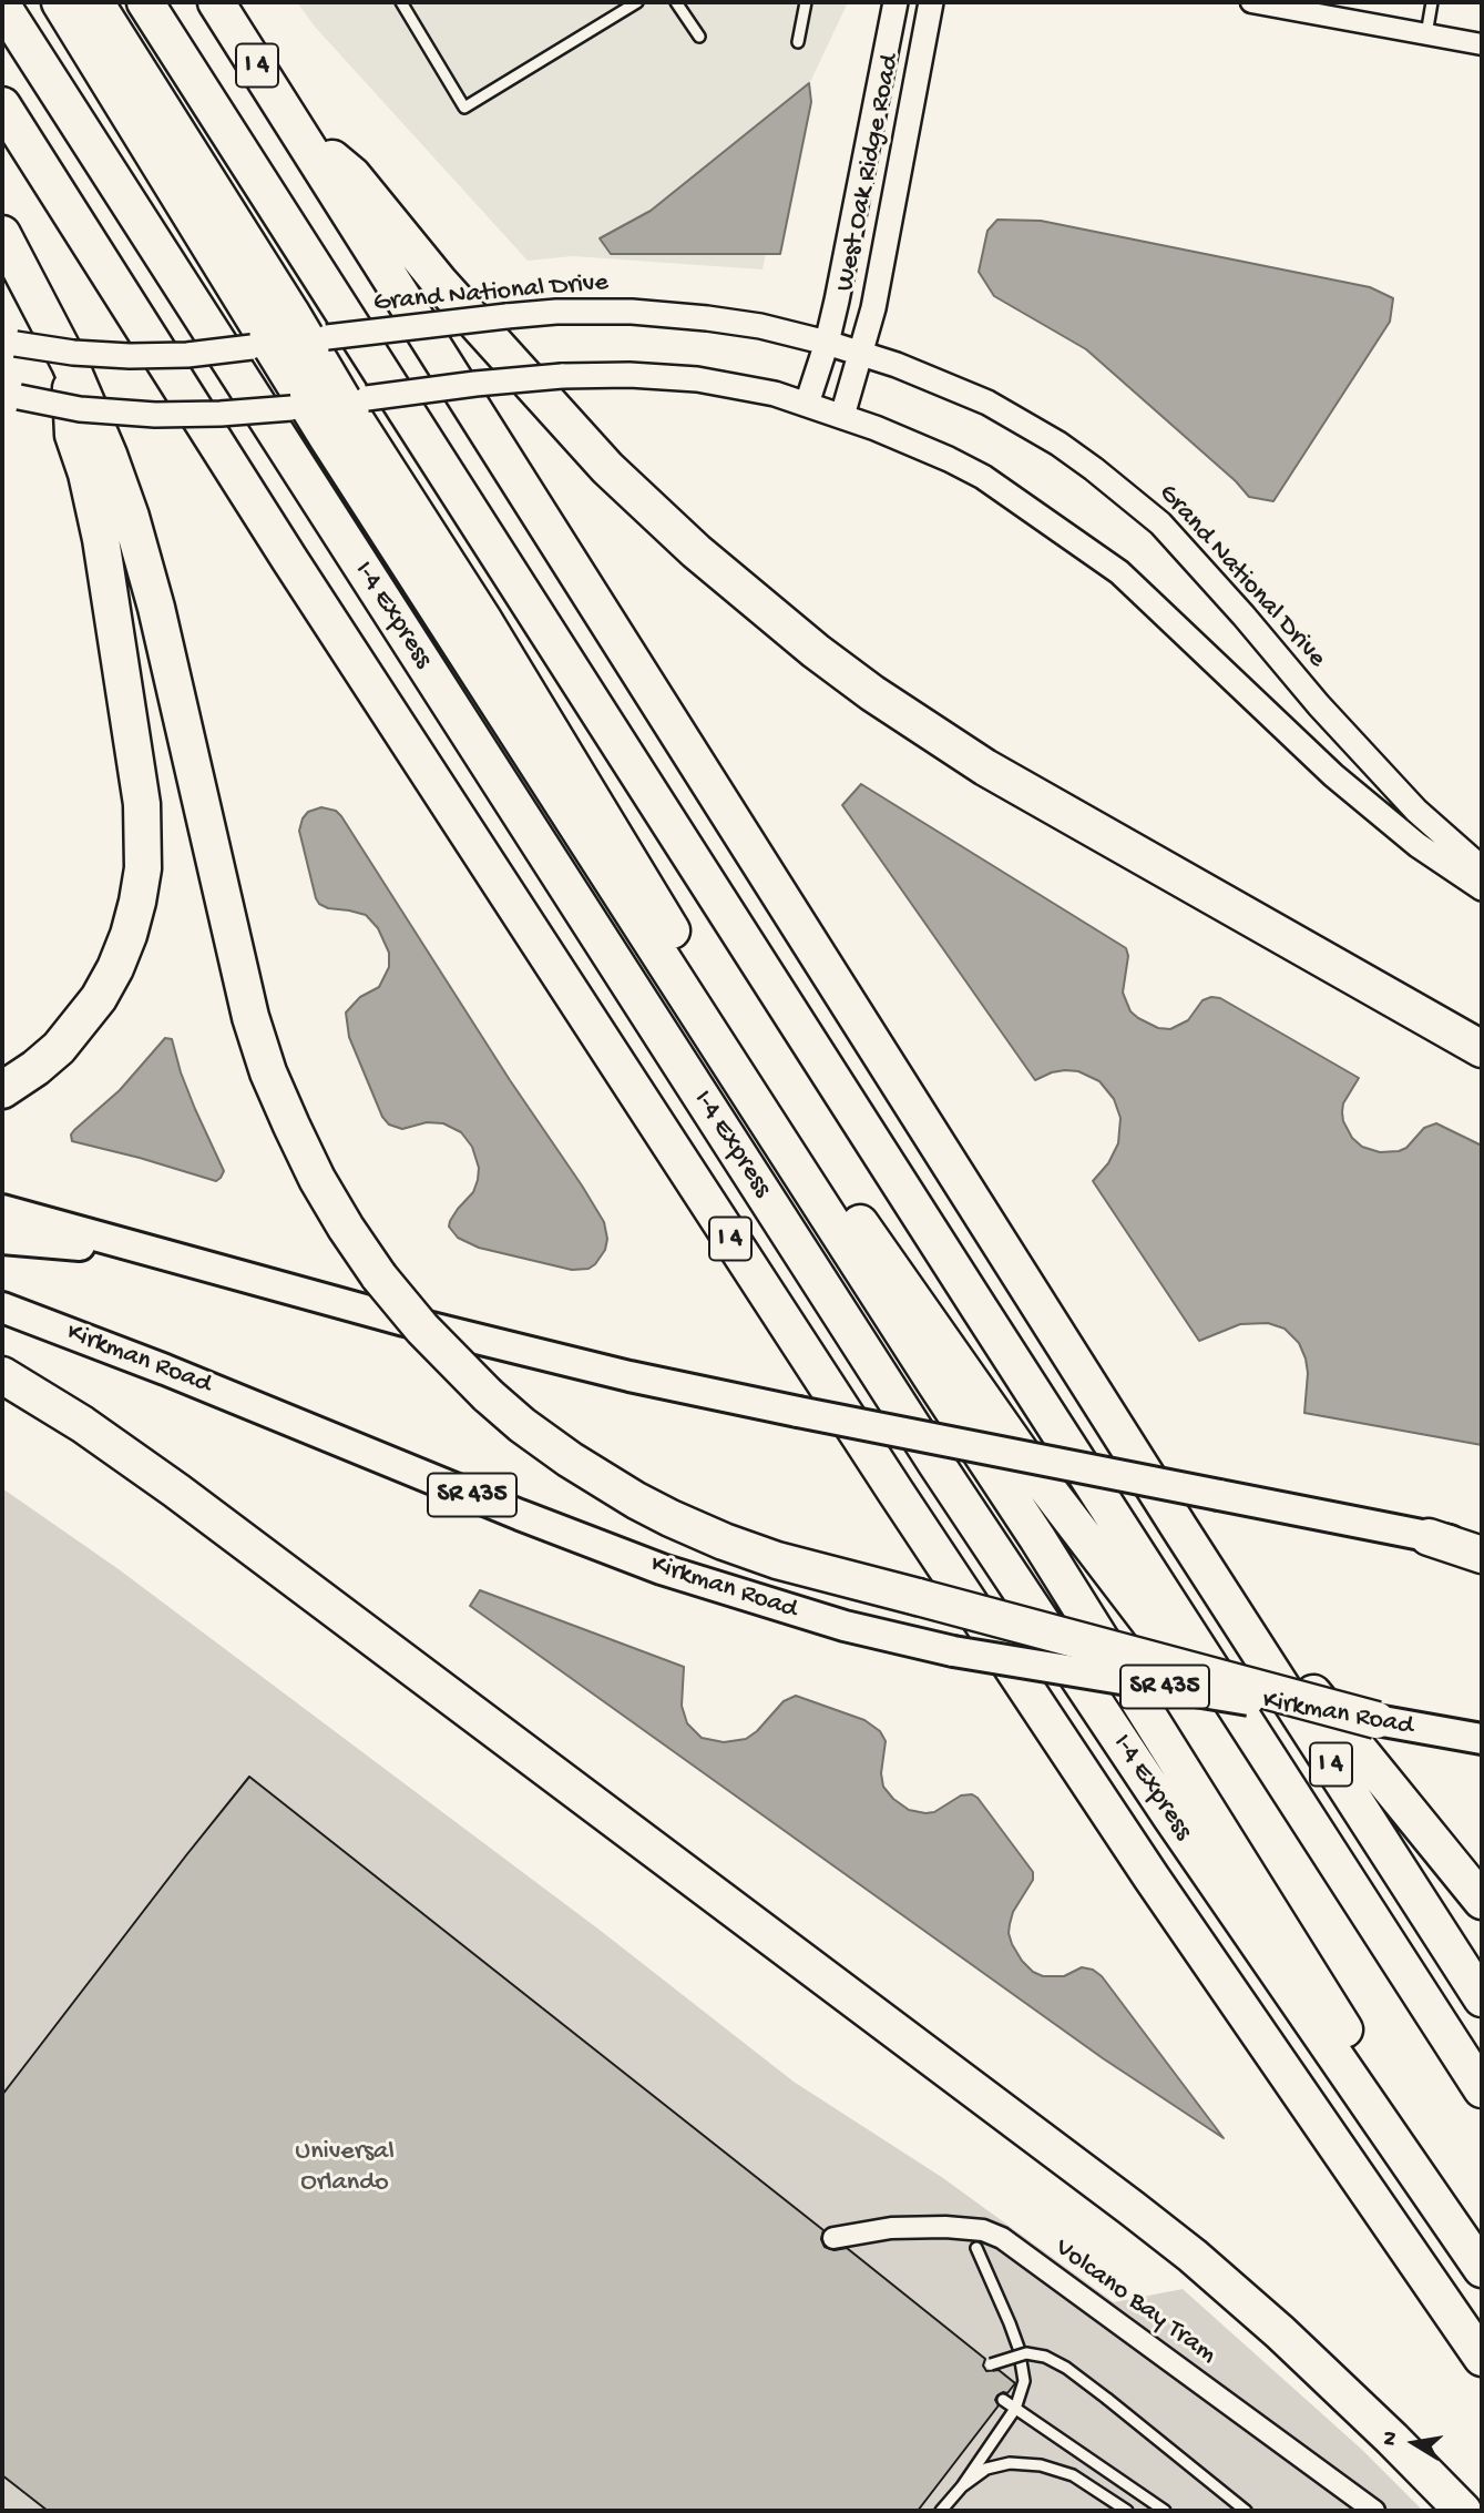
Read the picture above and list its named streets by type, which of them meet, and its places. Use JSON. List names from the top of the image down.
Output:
{
  "streets": {
    "highway": ["I 4", "I-4 Express"],
    "main road": ["Kirkman Road", "SR 435"],
    "street": ["West Oak Ridge Road", "Grand National Drive", "Volcano Bay Tram"]
  },
  "crossings": [
    ["West Oak Ridge Road", "Grand National Drive"]
  ],
  "parks": ["Universal Orlando"],
  "north": "left"
}
